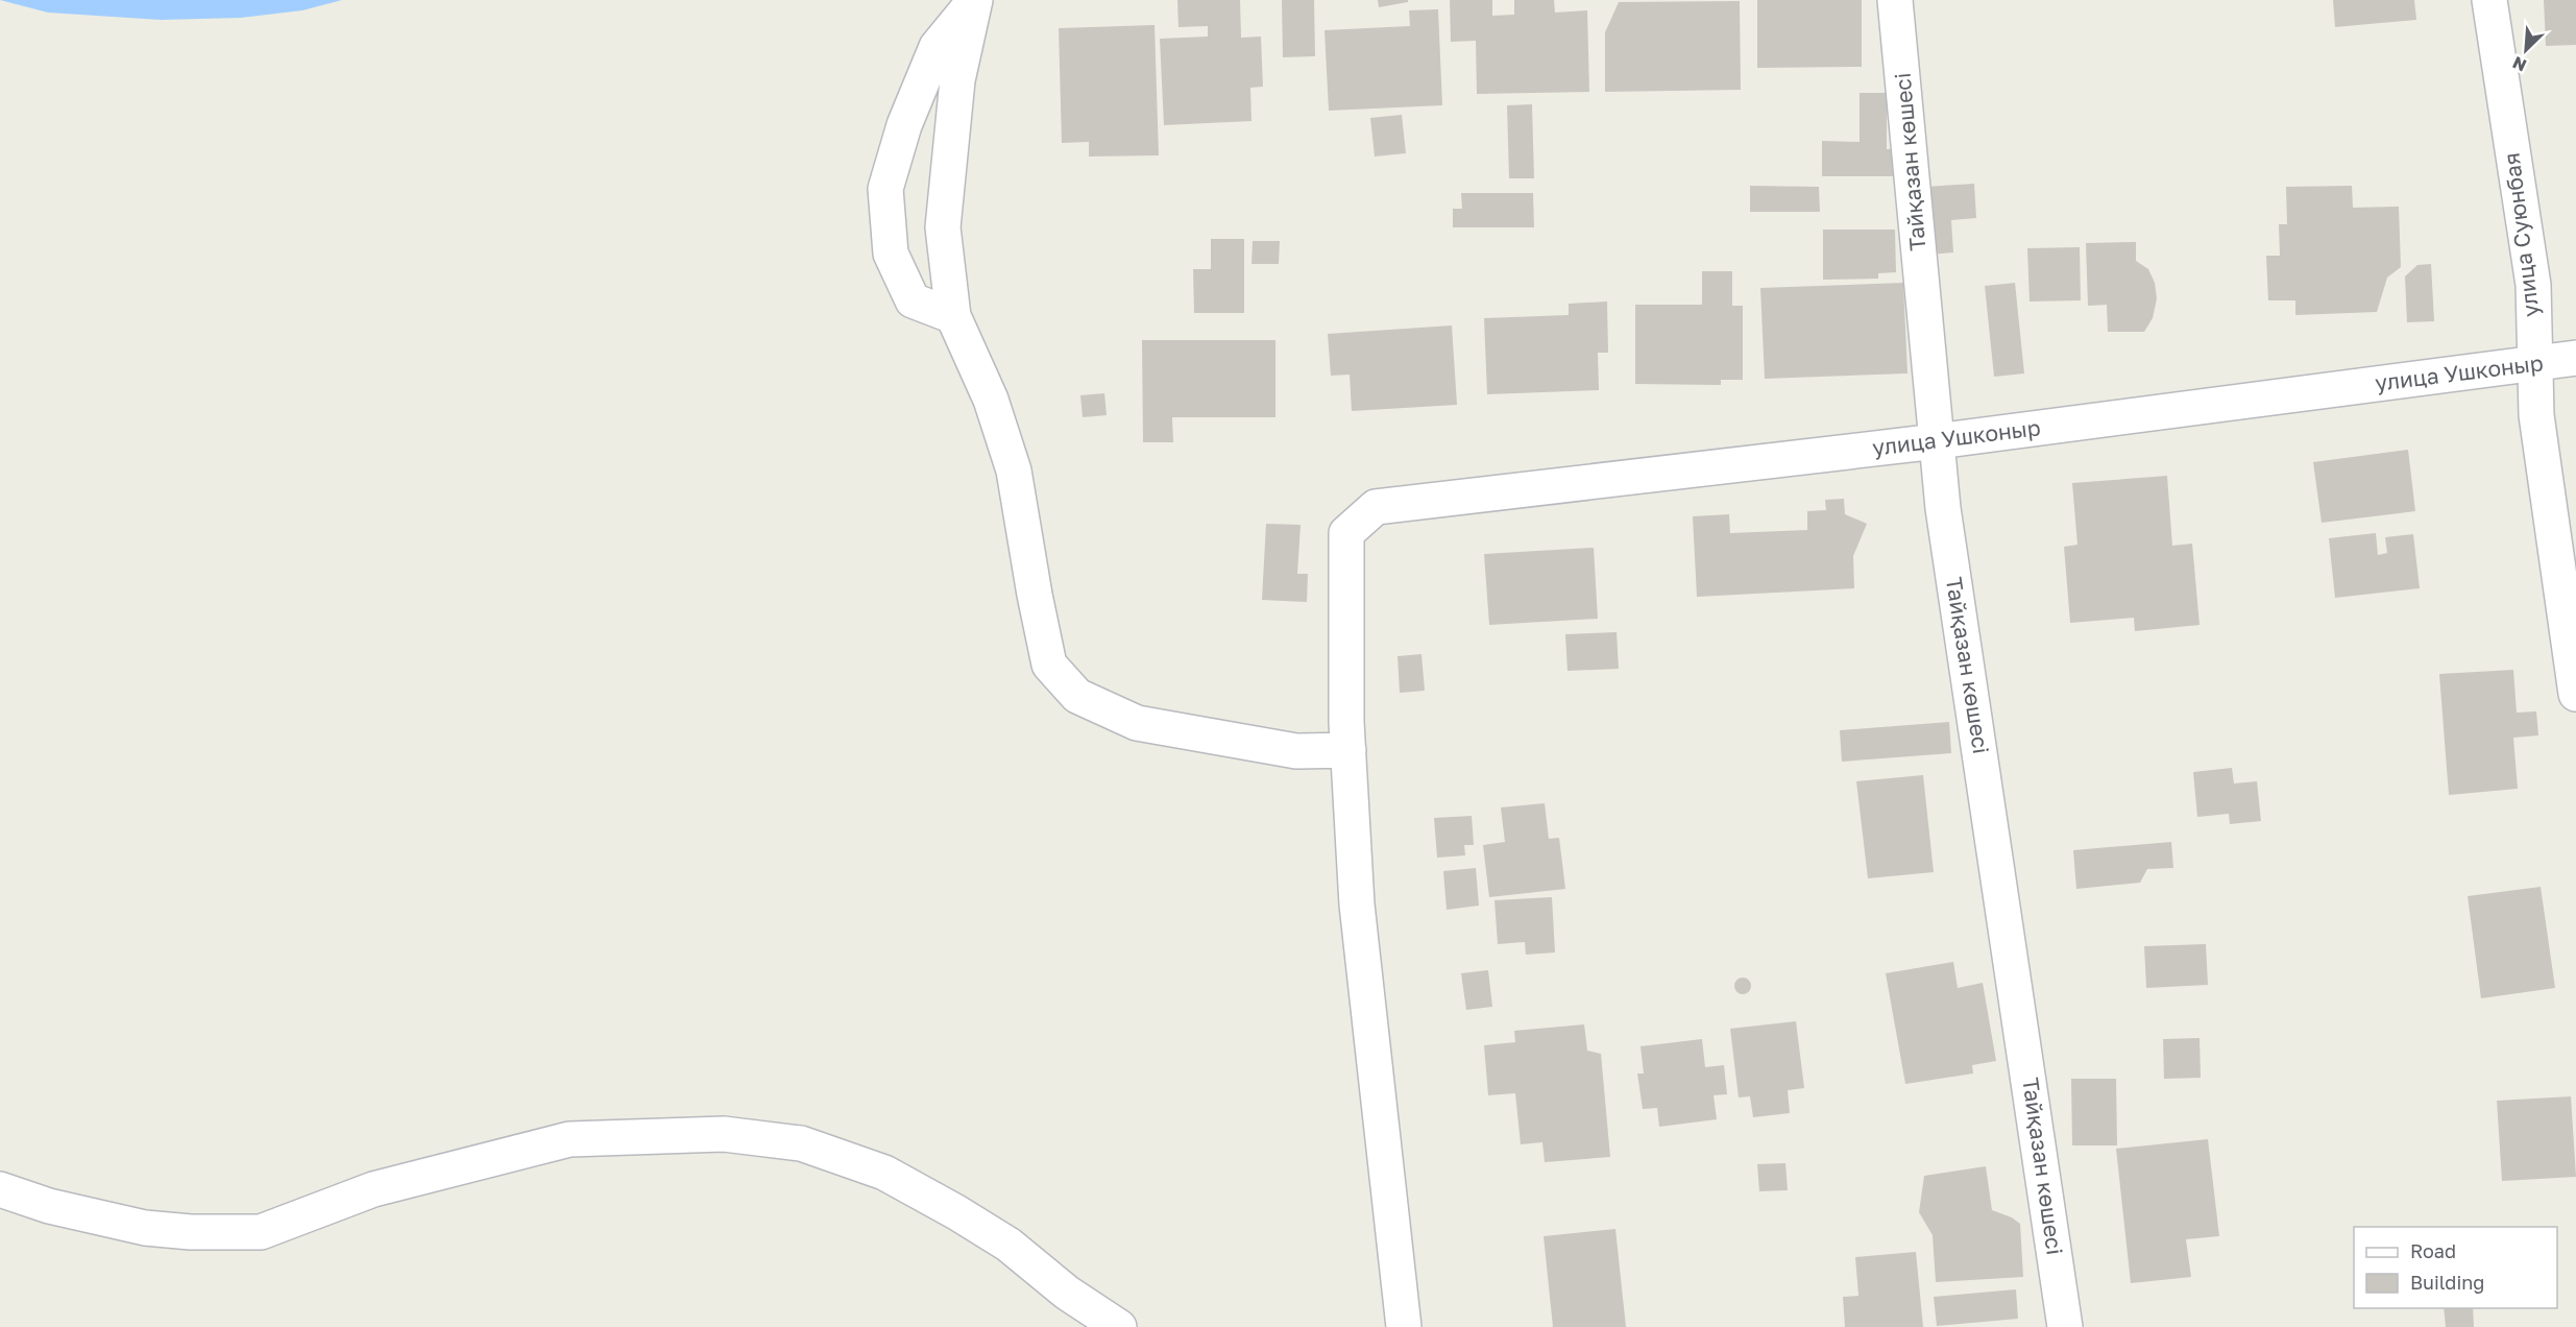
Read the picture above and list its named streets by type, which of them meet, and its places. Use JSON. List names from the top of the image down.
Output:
{
  "streets": {
    "street": ["Тайқазан көшесі", "улица Суюнбая", "улица Ушконыр"]
  },
  "crossings": [
    ["Тайқазан көшесі", "улица Ушконыр"],
    ["улица Суюнбая", "улица Ушконыр"]
  ],
  "legend": ["Road", "Building"],
  "north": "bottom left"
}
